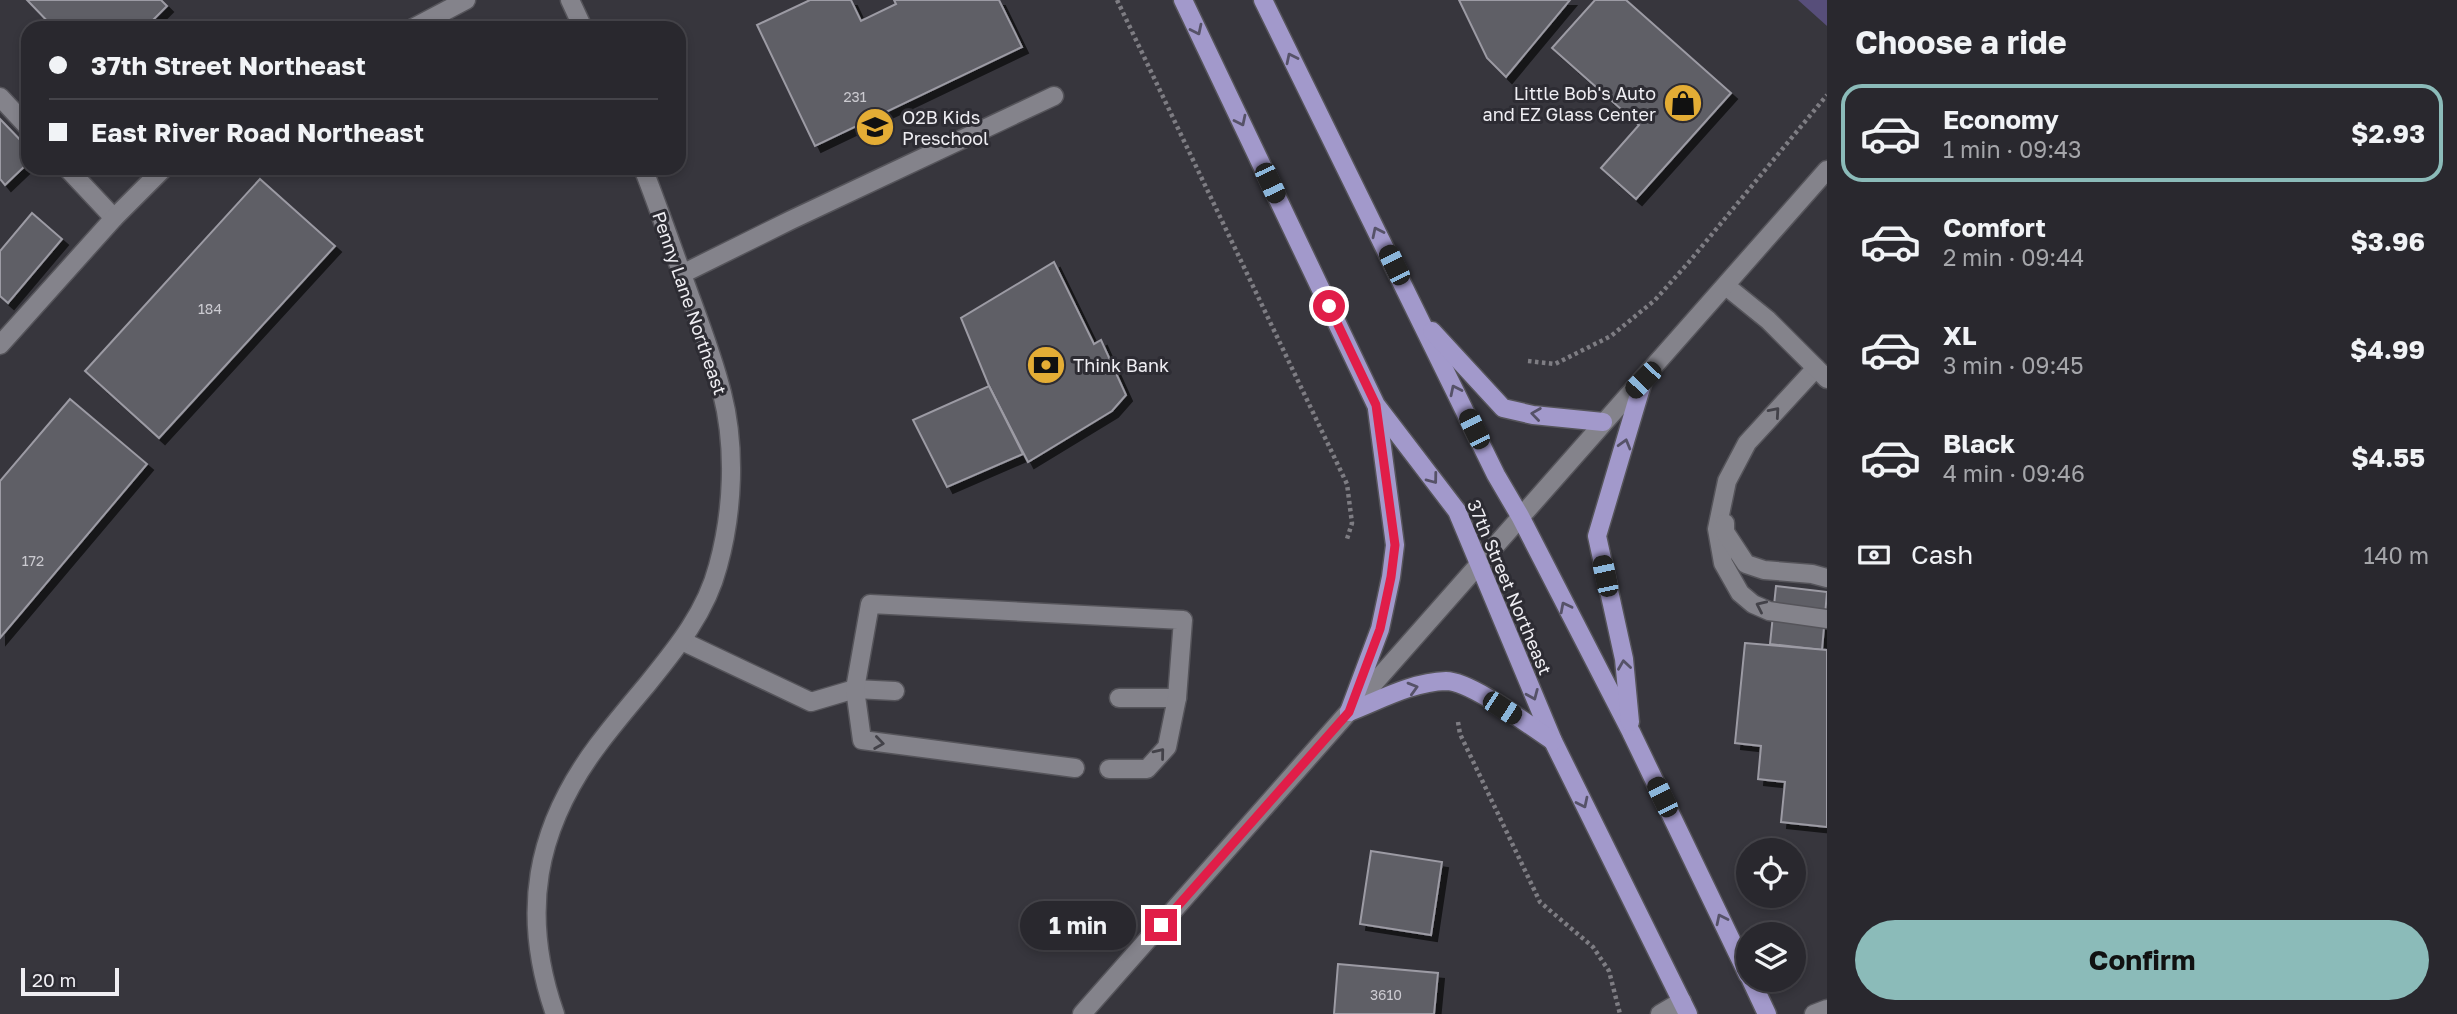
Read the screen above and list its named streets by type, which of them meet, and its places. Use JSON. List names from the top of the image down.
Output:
{
  "streets": {
    "main road": ["37th Street Northeast"],
    "street": ["Penny Lane Northeast"]
  },
  "places": {
    "shop": ["Little Bob's Auto and EZ Glass Center"],
    "school or university": ["O2B Kids Preschool"],
    "bank": ["Think Bank"]
  },
  "house_numbers": [
    "231",
    "184",
    "172",
    "3610"
  ],
  "scale_bar": "20 m",
  "page": {
    "heading": "Choose a ride",
    "banner": ["37th Street Northeast", "East River Road Northeast"],
    "list": [
      {
        "name": "Economy",
        "note": "1 min · 09:43",
        "value": "$2.93"
      },
      {
        "name": "Comfort",
        "note": "2 min · 09:44",
        "value": "$3.96"
      },
      {
        "name": "XL",
        "note": "3 min · 09:45",
        "value": "$4.99"
      },
      {
        "name": "Black",
        "note": "4 min · 09:46",
        "value": "$4.55"
      }
    ],
    "pay": ["Cash", "140 m"],
    "bubble": "1 min",
    "buttons": "Confirm",
    "scale": "20 m"
  }
}
